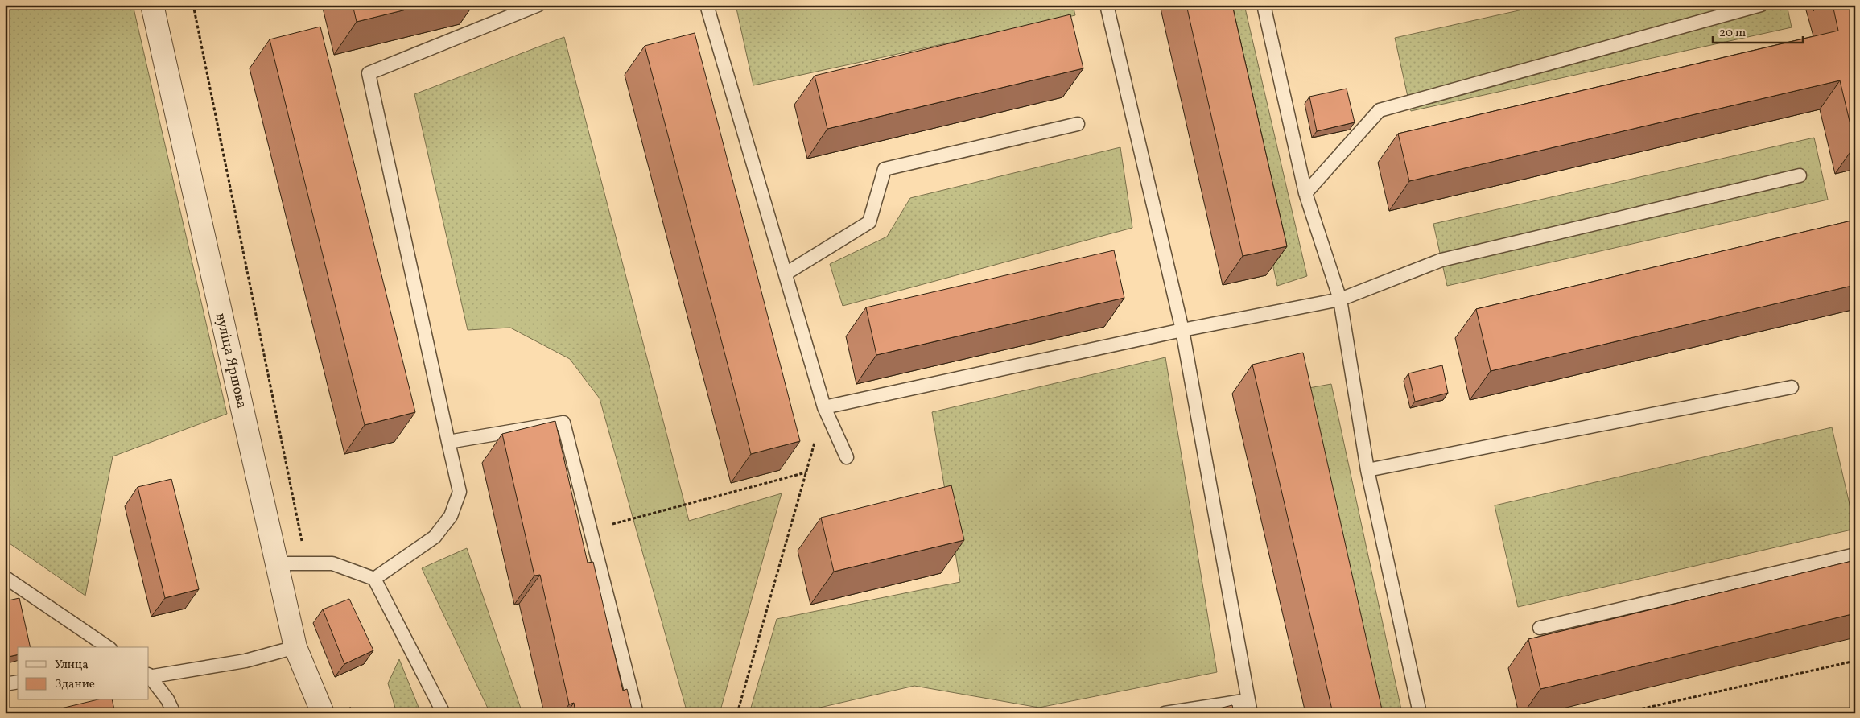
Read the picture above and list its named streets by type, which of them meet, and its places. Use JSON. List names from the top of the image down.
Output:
{
  "streets": {
    "street": ["вуліца Яршова"]
  },
  "legend": ["Улица", "Здание"],
  "scale_bar": "20 m"
}
